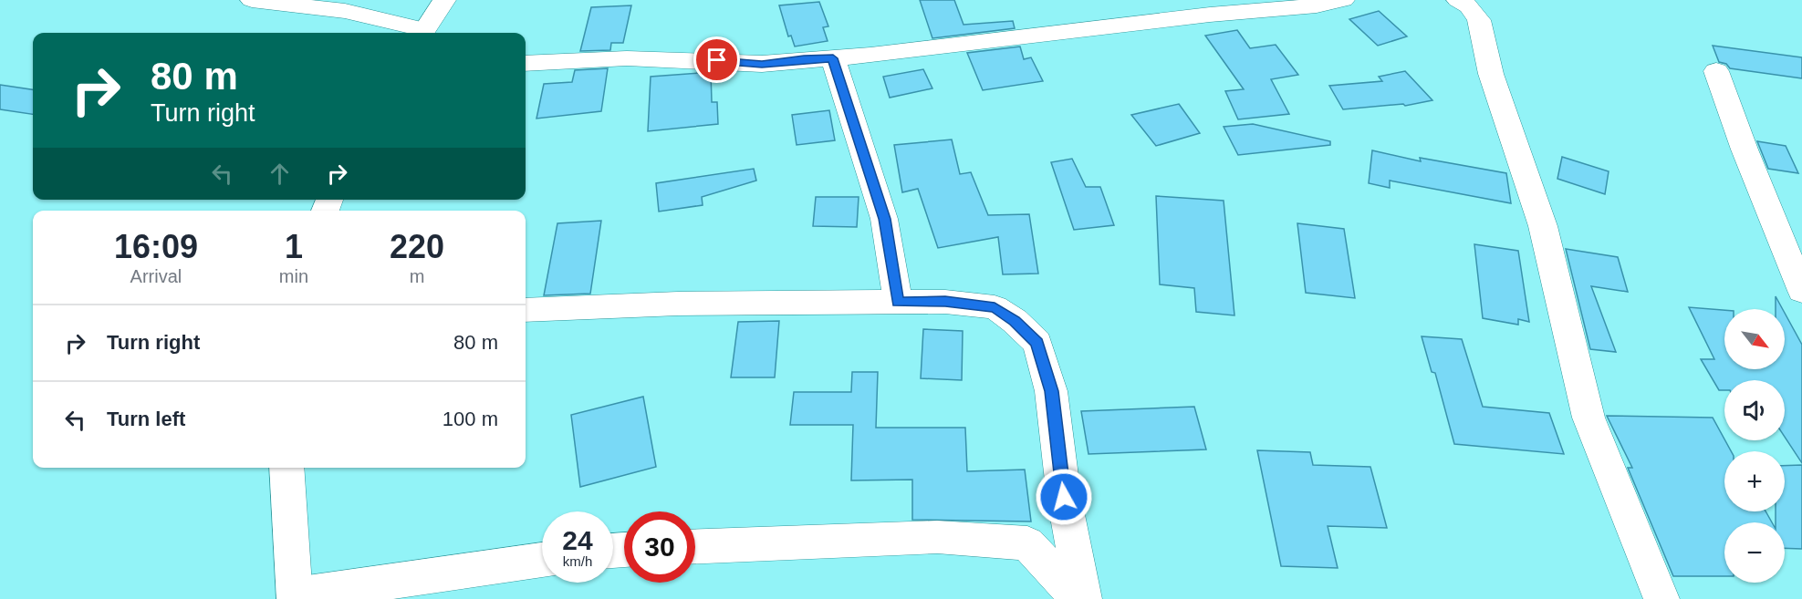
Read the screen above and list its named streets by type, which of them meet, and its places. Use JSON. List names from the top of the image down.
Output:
{
  "north": "bottom right",
  "page": {
    "turn": ["80 m", "Turn right"],
    "eta": [
      "16:09",
      "Arrival",
      "1",
      "min",
      "220",
      "m"
    ],
    "list": [
      {
        "name": "Turn right",
        "value": "80 m"
      },
      {
        "name": "Turn left",
        "value": "100 m"
      }
    ],
    "map_buttons": ["+", "−"],
    "speed": "24 km/h",
    "limit": "30"
  }
}
